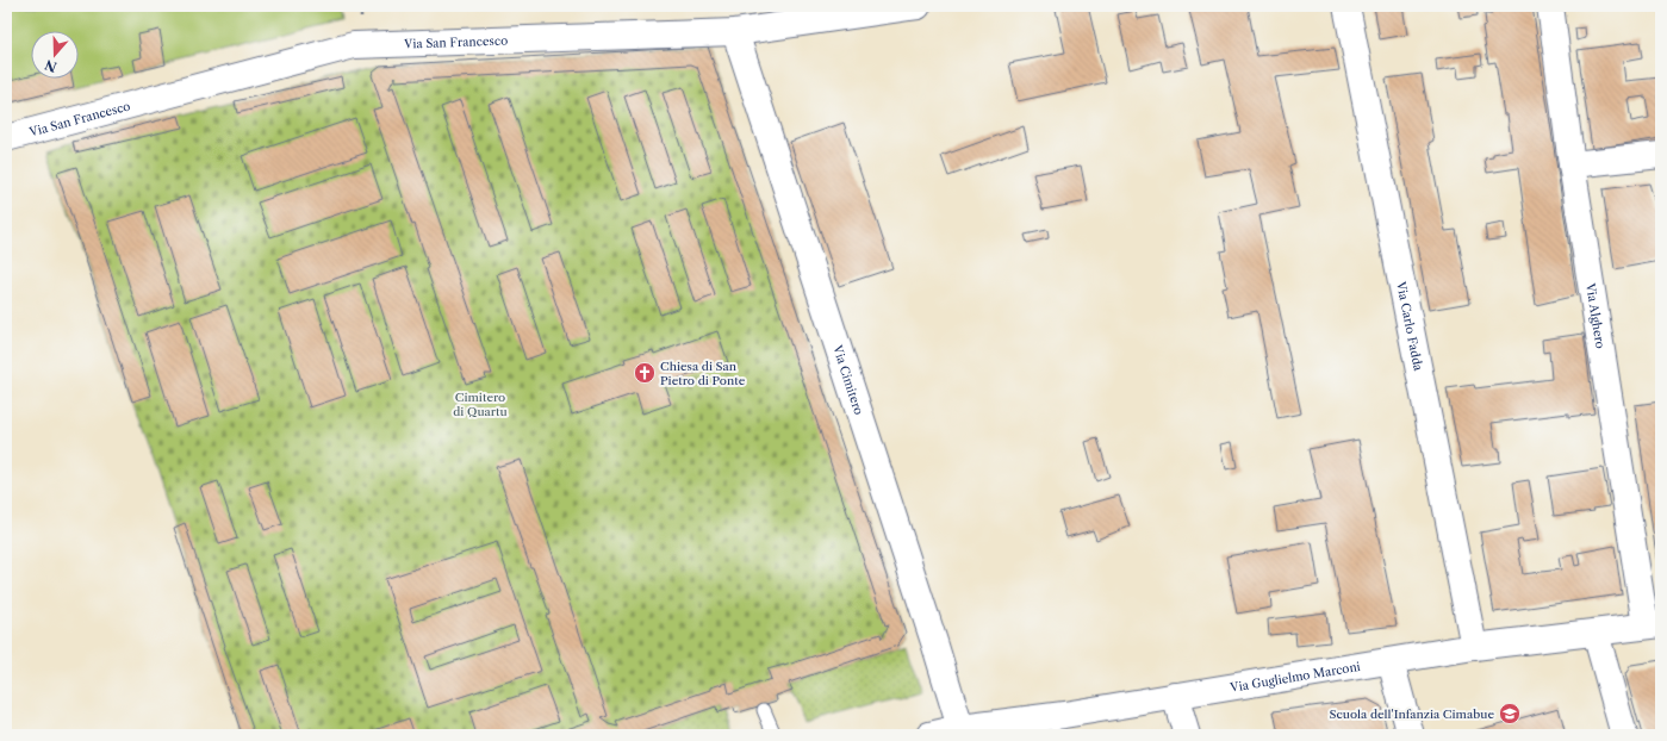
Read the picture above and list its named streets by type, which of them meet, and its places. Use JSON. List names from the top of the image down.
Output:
{
  "streets": {
    "street": [
      "Via San Francesco",
      "Via Alghero",
      "Via Carlo Fadda",
      "Via Cimitero",
      "Via Guglielmo Marconi"
    ]
  },
  "crossings": [
    ["Via San Francesco", "Via Cimitero"],
    ["Via Alghero", "Via Guglielmo Marconi"],
    ["Via Carlo Fadda", "Via Guglielmo Marconi"],
    ["Via Cimitero", "Via Guglielmo Marconi"]
  ],
  "parks": ["Cimitero di Quartu"],
  "places": {
    "church": ["Chiesa di San Pietro di Ponte"],
    "school or university": ["Scuola dell'Infanzia Cimabue"]
  },
  "north": "bottom"
}
